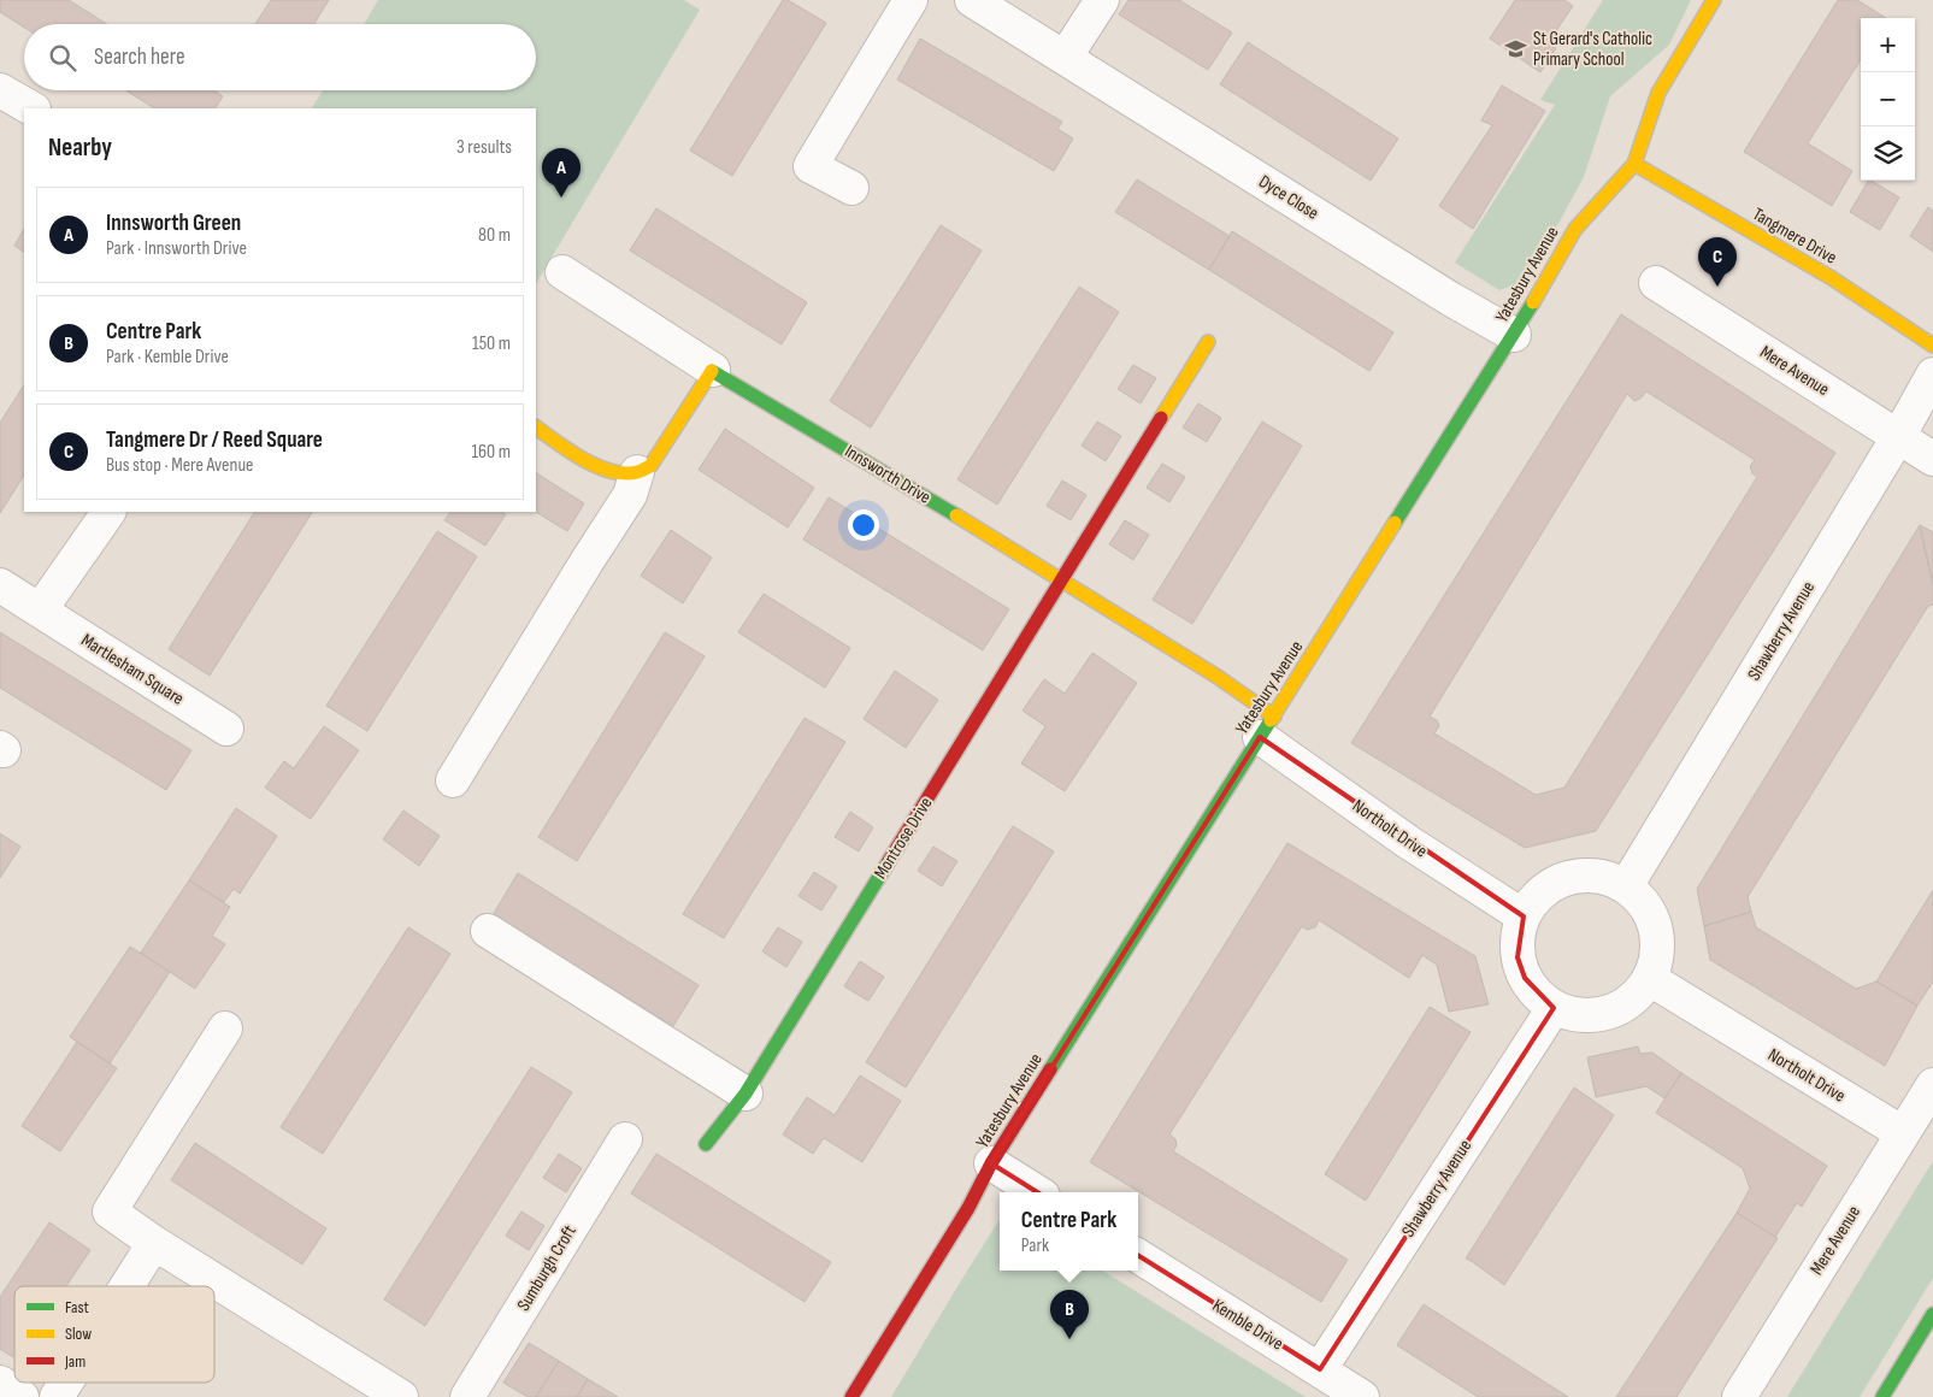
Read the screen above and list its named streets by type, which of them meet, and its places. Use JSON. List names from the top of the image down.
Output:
{
  "streets": {
    "street": [
      "Dyce Close",
      "Tangmere Drive",
      "Yatesbury Avenue",
      "Mere Avenue",
      "Innsworth Drive",
      "Shawberry Avenue",
      "Martlesham Square",
      "Northolt Drive",
      "Montrose Drive",
      "Sumburgh Croft",
      "Kemble Drive"
    ]
  },
  "crossings": [
    ["Dyce Close", "Yatesbury Avenue"],
    ["Tangmere Drive", "Yatesbury Avenue"],
    ["Yatesbury Avenue", "Innsworth Drive"],
    ["Yatesbury Avenue", "Northolt Drive"],
    ["Mere Avenue", "Shawberry Avenue"],
    ["Mere Avenue", "Northolt Drive"],
    ["Innsworth Drive", "Northolt Drive"],
    ["Innsworth Drive", "Montrose Drive"],
    ["Shawberry Avenue", "Northolt Drive"],
    ["Shawberry Avenue", "Kemble Drive"]
  ],
  "places": {
    "school or university": ["St Gerard's Catholic Primary School"]
  },
  "legend": ["Fast", "Slow", "Jam"],
  "page": {
    "map_buttons": ["+", "−"],
    "search": "Search here",
    "heading": ["Nearby", "3 results"],
    "pins": ["A", "C", "B"],
    "list": [
      {
        "mark": "A",
        "name": "Innsworth Green",
        "note": "Park · Innsworth Drive",
        "value": "80 m"
      },
      {
        "mark": "B",
        "name": "Centre Park",
        "note": "Park · Kemble Drive",
        "value": "150 m"
      },
      {
        "mark": "C",
        "name": "Tangmere Dr / Reed Square",
        "note": "Bus stop · Mere Avenue",
        "value": "160 m"
      }
    ],
    "popup": ["Centre Park", "Park"]
  }
}
